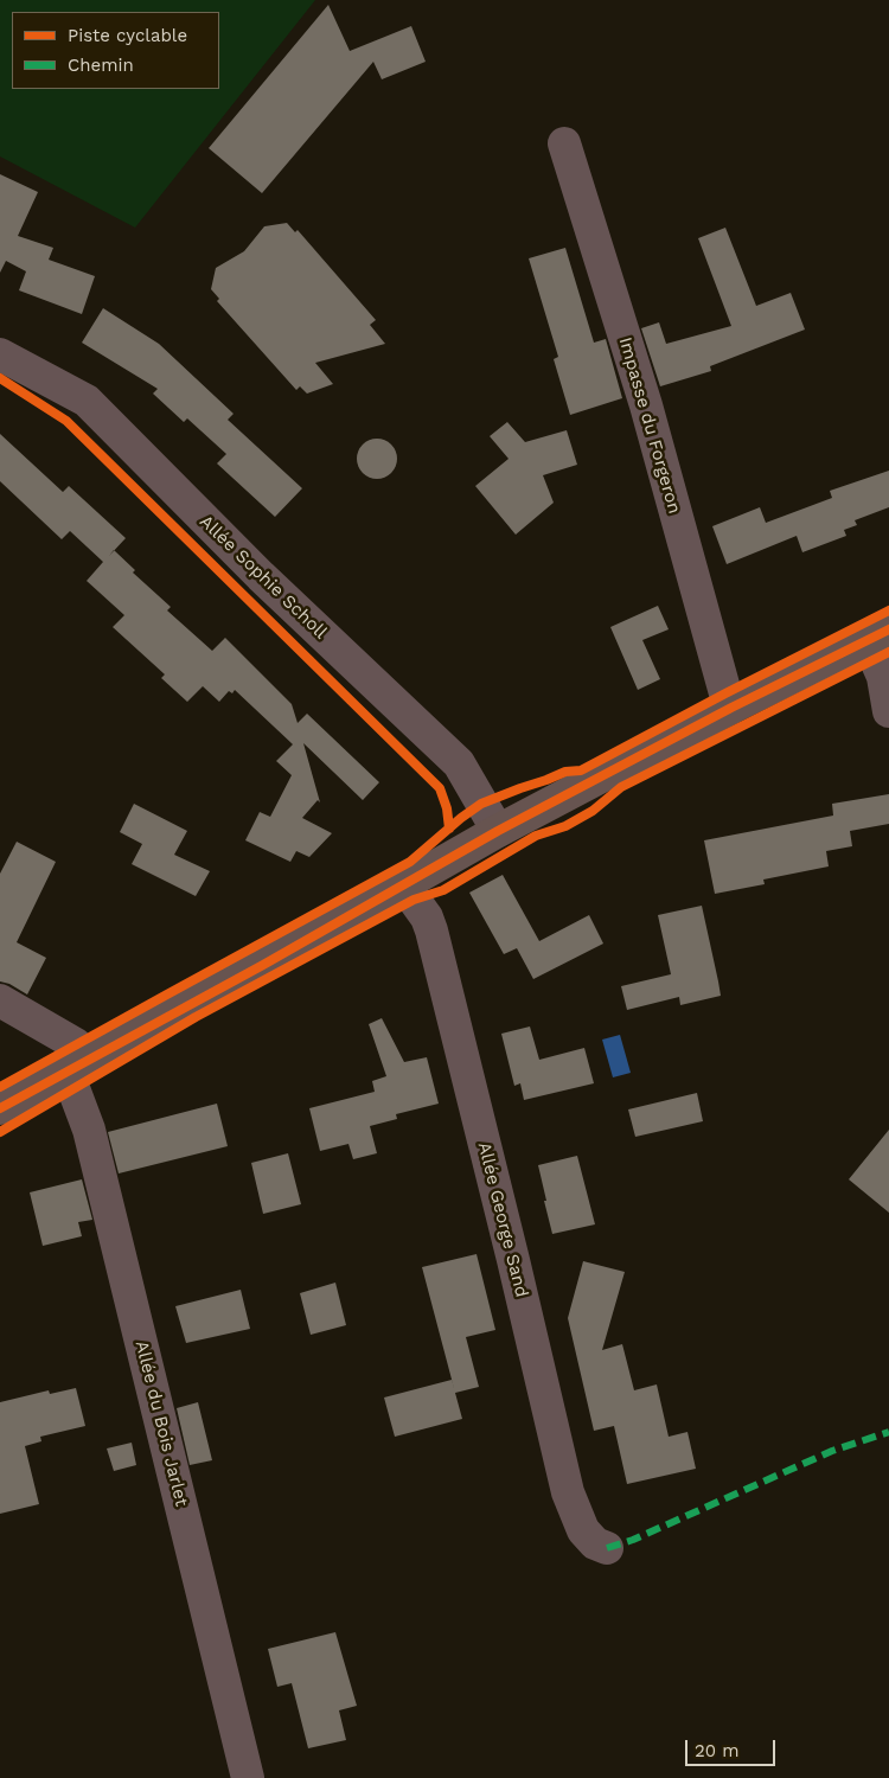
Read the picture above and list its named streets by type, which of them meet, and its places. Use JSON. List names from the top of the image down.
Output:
{
  "streets": {
    "street": [
      "Impasse du Forgeron",
      "Allée Sophie Scholl",
      "Allée George Sand",
      "Allée du Bois Jarlet"
    ]
  },
  "legend": ["Piste cyclable", "Chemin"],
  "scale_bar": "20 m"
}
